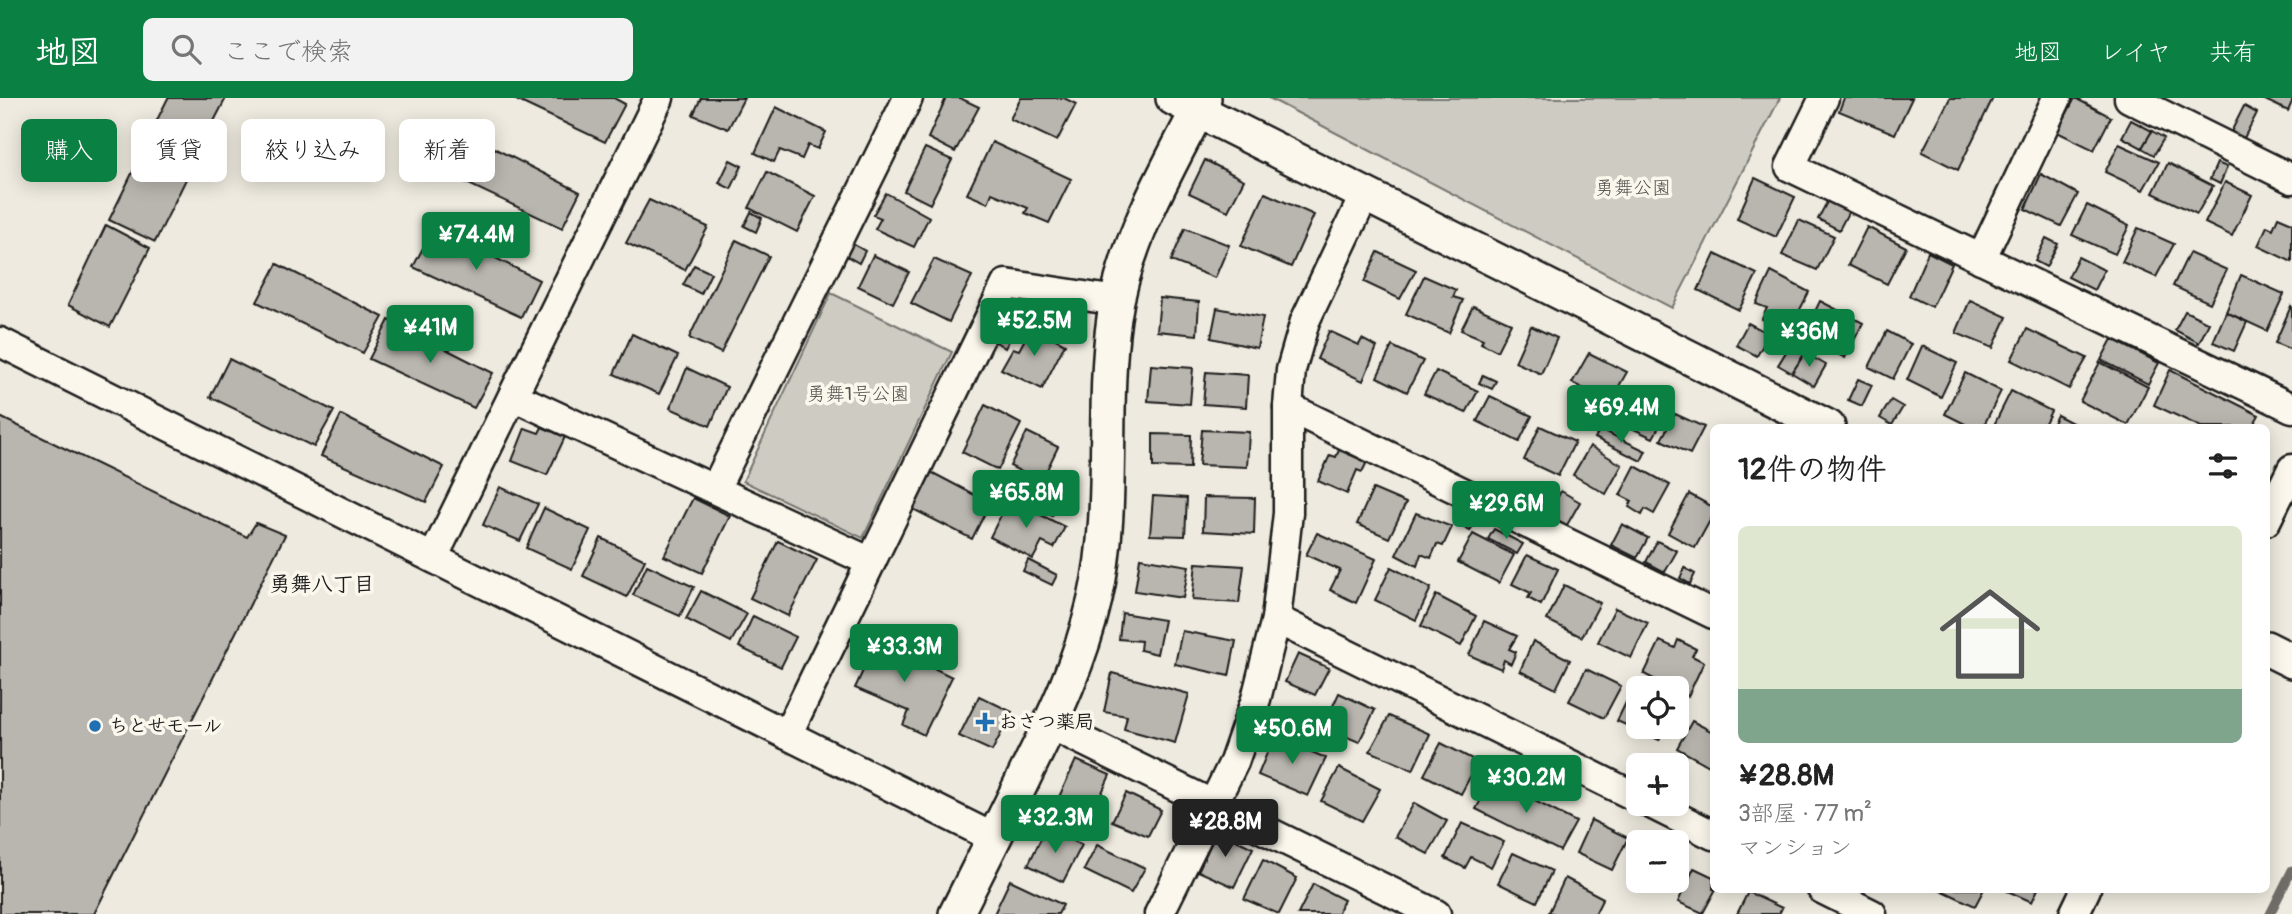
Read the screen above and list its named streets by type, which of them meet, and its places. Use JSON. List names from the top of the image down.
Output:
{
  "districts": ["勇舞八丁目"],
  "parks": ["勇舞公園", "勇舞1号公園"],
  "places": {
    "health": ["おさつ薬局"],
    "other": ["ちとせモール"]
  },
  "page": {
    "header": "地図",
    "search": "ここで検索",
    "nav": ["地図", "レイヤ", "共有"],
    "chip": [
      "購入",
      "賃貸",
      "絞り込み",
      "新着"
    ],
    "price": [
      "¥74.4M",
      "¥52.5M",
      "¥41M",
      "¥36M",
      "¥69.4M",
      "¥65.8M",
      "¥29.6M",
      "¥33.3M",
      "¥50.6M",
      "¥30.2M",
      "¥32.3M",
      "¥28.8M"
    ],
    "heading": "12件の物件",
    "list": [
      {
        "name": "¥28.8M",
        "note": "3部屋 · 77 m² · マンション"
      }
    ],
    "map_buttons": ["+", "−"]
  }
}
